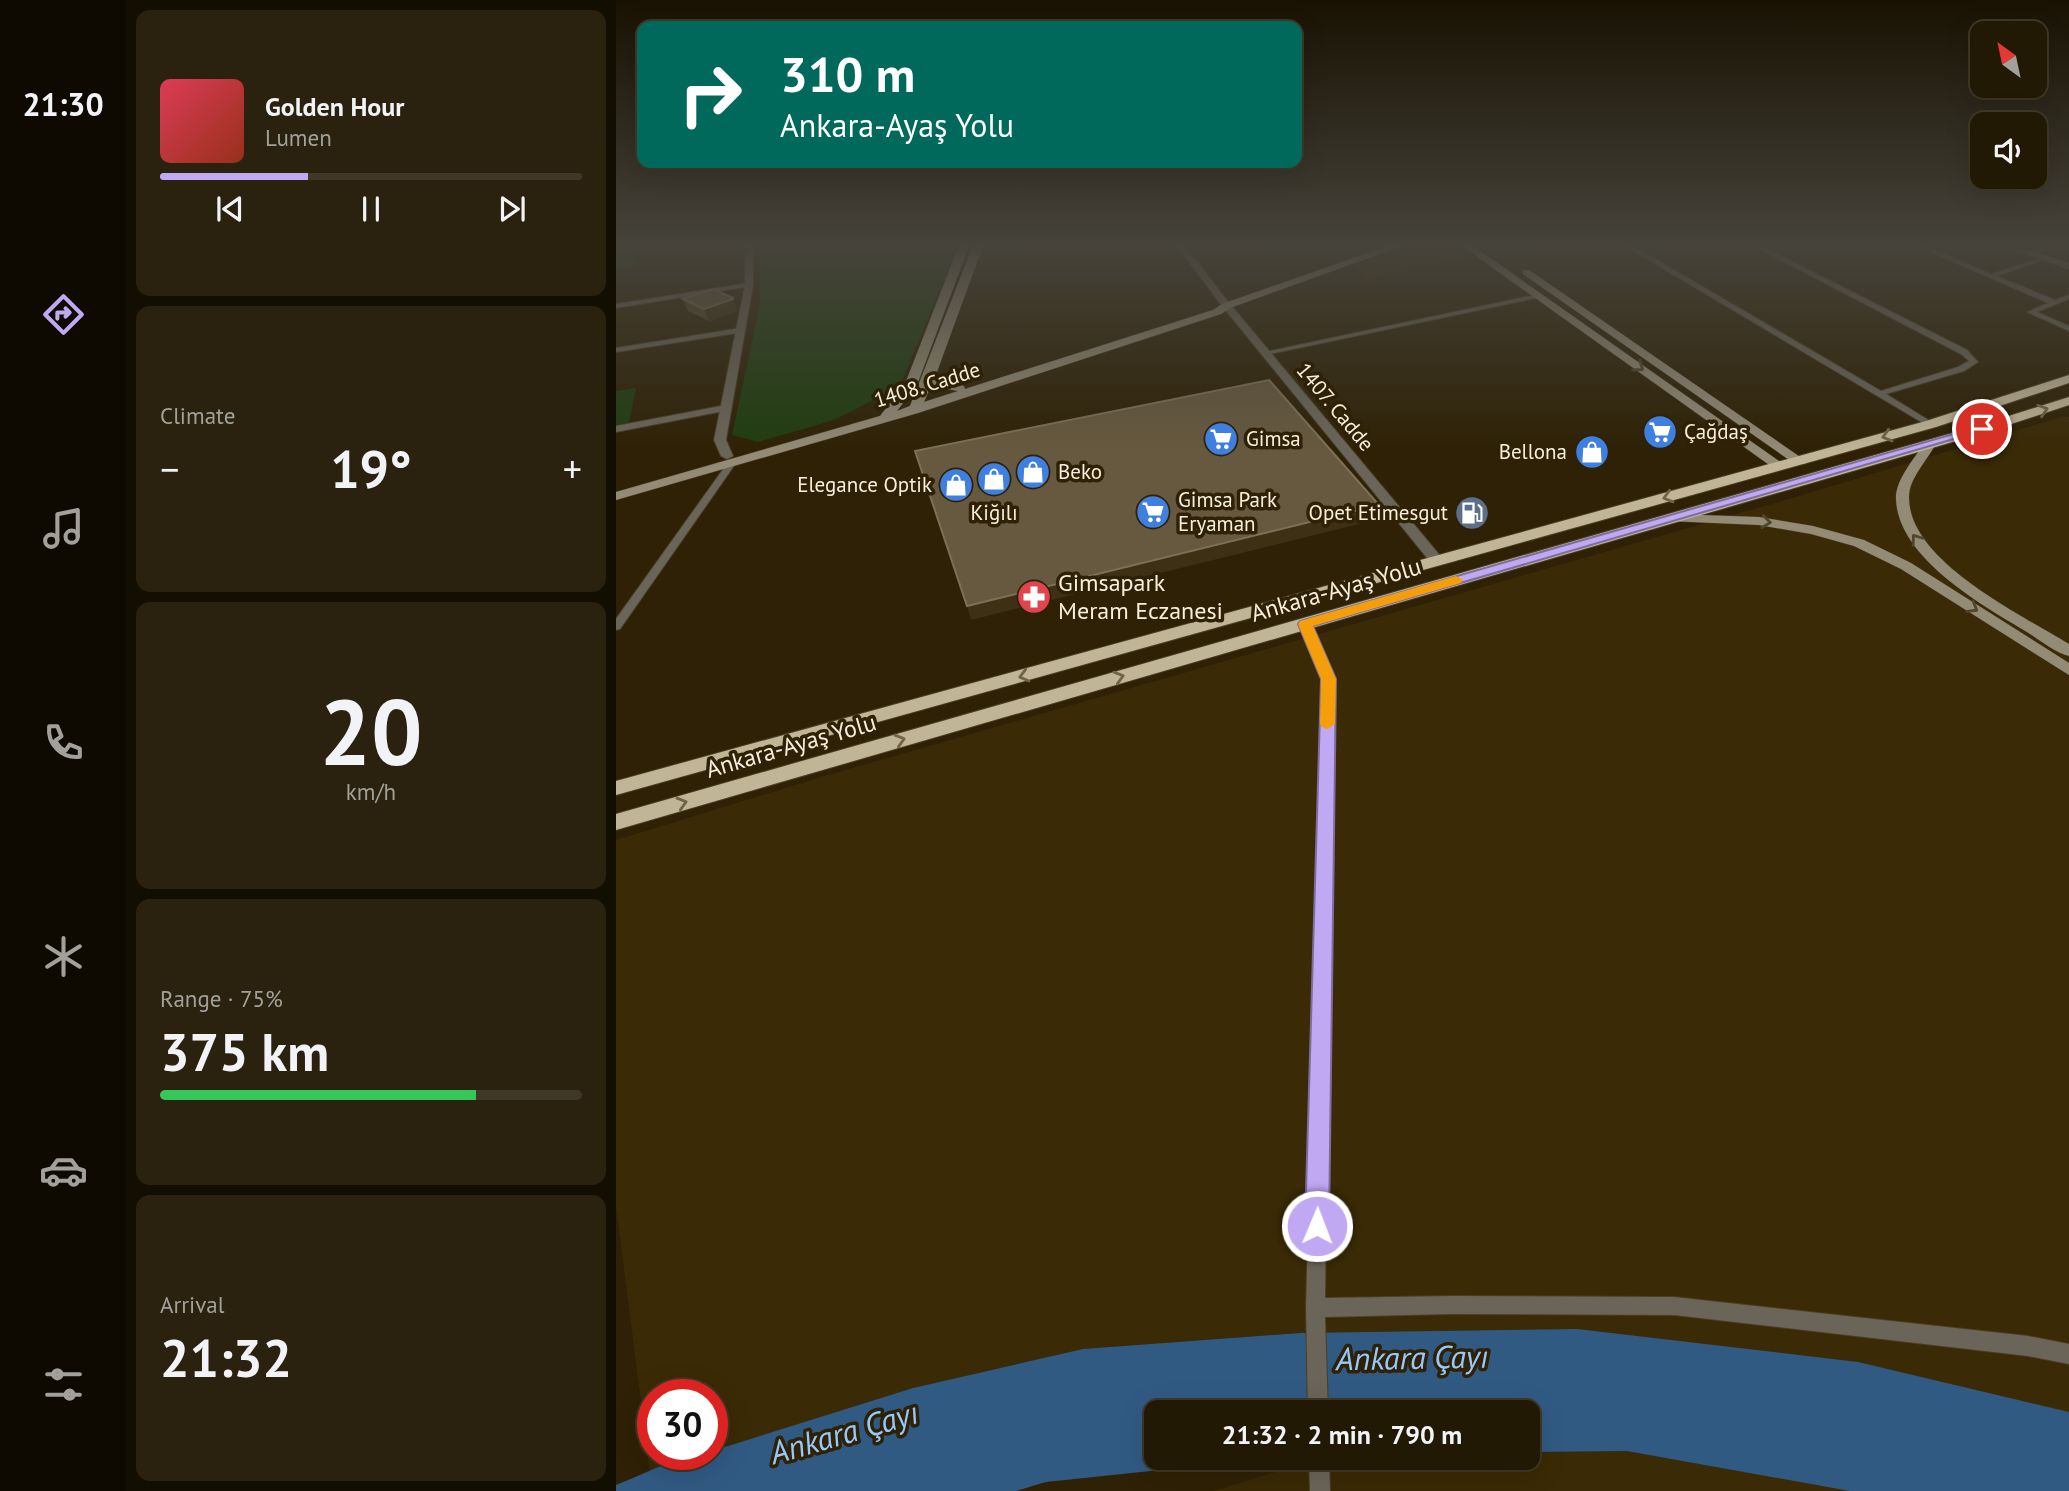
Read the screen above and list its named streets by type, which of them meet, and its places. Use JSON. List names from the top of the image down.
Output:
{
  "streets": {
    "highway": ["Ankara-Ayaş Yolu"],
    "main road": ["1408. Cadde"],
    "street": ["1407. Cadde"]
  },
  "crossings": [
    ["1407. Cadde", "Ankara-Ayaş Yolu"]
  ],
  "water": ["Ankara Çayı"],
  "places": {
    "supermarket": ["Çağdaş", "Gimsa", "Gimsa Park Eryaman"],
    "shop": [
      "Bellona",
      "Beko",
      "Kiğılı",
      "Elegance Optik"
    ],
    "fuel station": ["Opet Etimesgut"],
    "pharmacy": ["Gimsapark Meram Eczanesi"]
  },
  "north": "top left",
  "page": {
    "tabs": "21:30",
    "turn": ["310 m", "Ankara-Ayaş Yolu"],
    "song": ["Golden Hour", "Lumen"],
    "tile": [
      "Climate",
      ["20", "km/h"],
      ["Range · 75%", "375 km"],
      ["Arrival", "21:32"]
    ],
    "heat": ["−", "19°", "+"],
    "limit": "30",
    "trip": "21:32 · 2 min · 790 m"
  }
}
